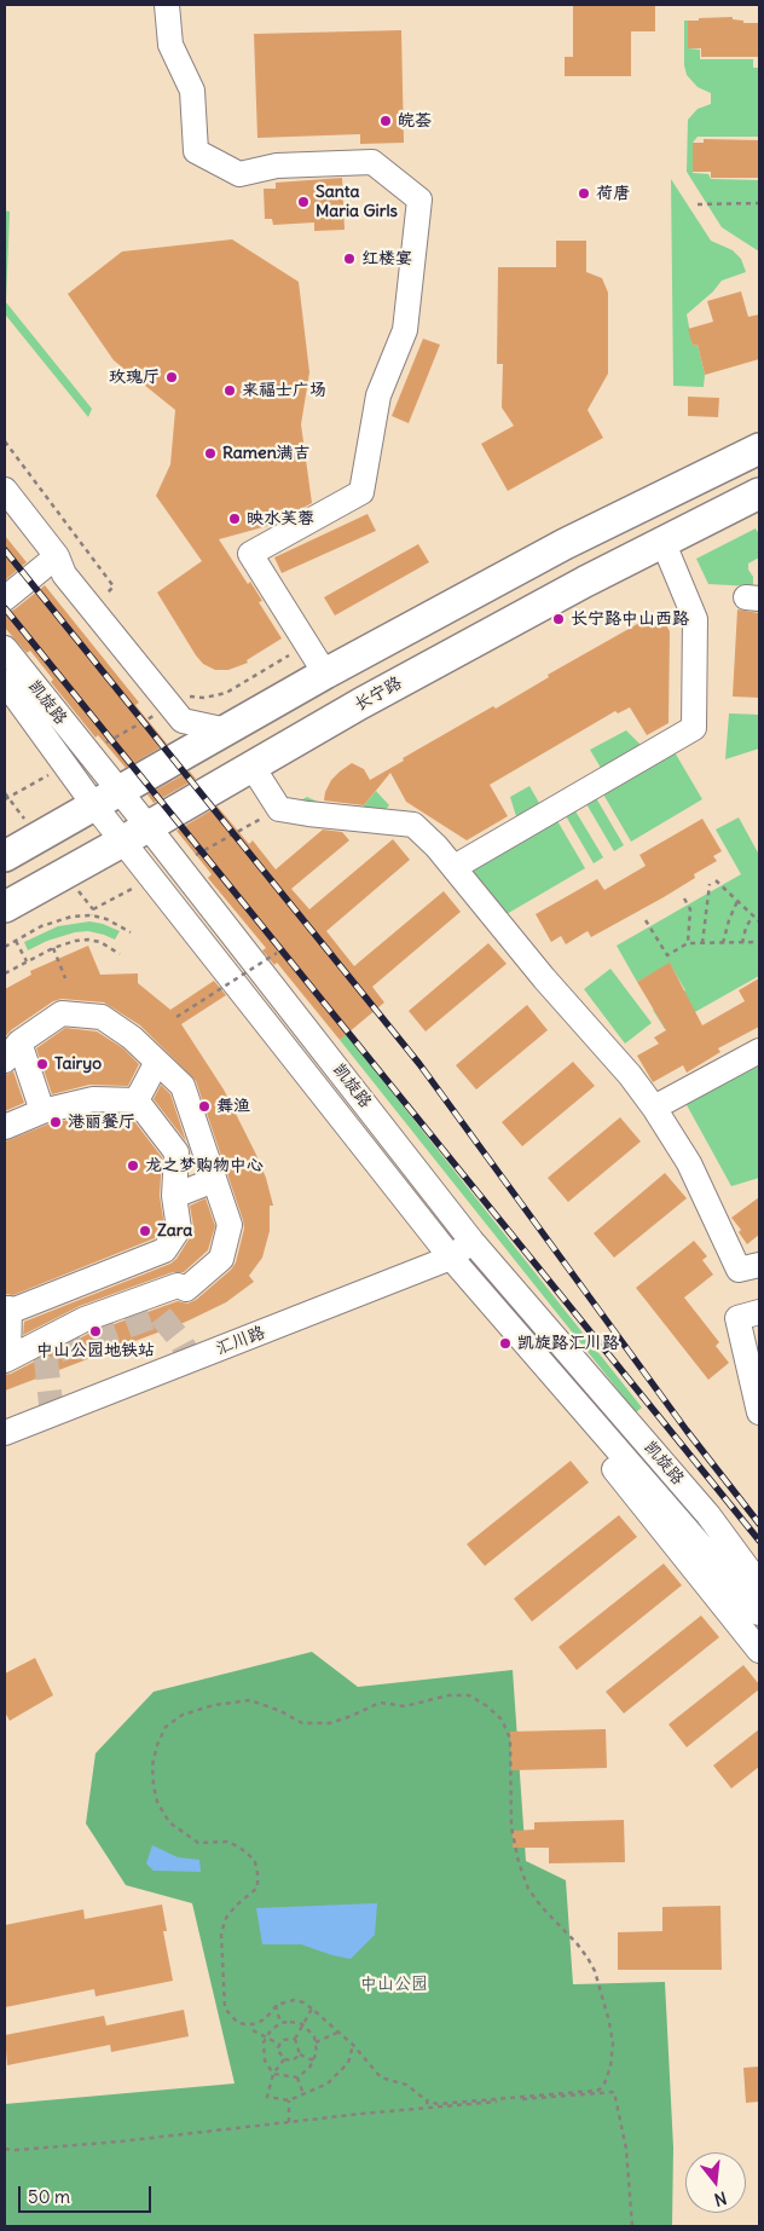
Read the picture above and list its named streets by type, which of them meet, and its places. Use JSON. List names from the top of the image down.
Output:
{
  "streets": {
    "main road": ["长宁路"],
    "street": ["凯旋路", "汇川路"]
  },
  "crossings": [
    ["长宁路", "凯旋路"],
    ["凯旋路", "汇川路"]
  ],
  "parks": ["中山公园"],
  "places": [
    "皖荟",
    "荷唐",
    "Santa Maria Girls",
    "红楼宴",
    "玫瑰厅",
    "来福士广场",
    "Ramen满吉",
    "映水芙蓉",
    "长宁路中山西路",
    "Tairyo",
    "舞渔",
    "港丽餐厅",
    "龙之梦购物中心",
    "Zara",
    "中山公园地铁站",
    "凯旋路汇川路"
  ],
  "scale_bar": "50 m",
  "north": "bottom"
}
